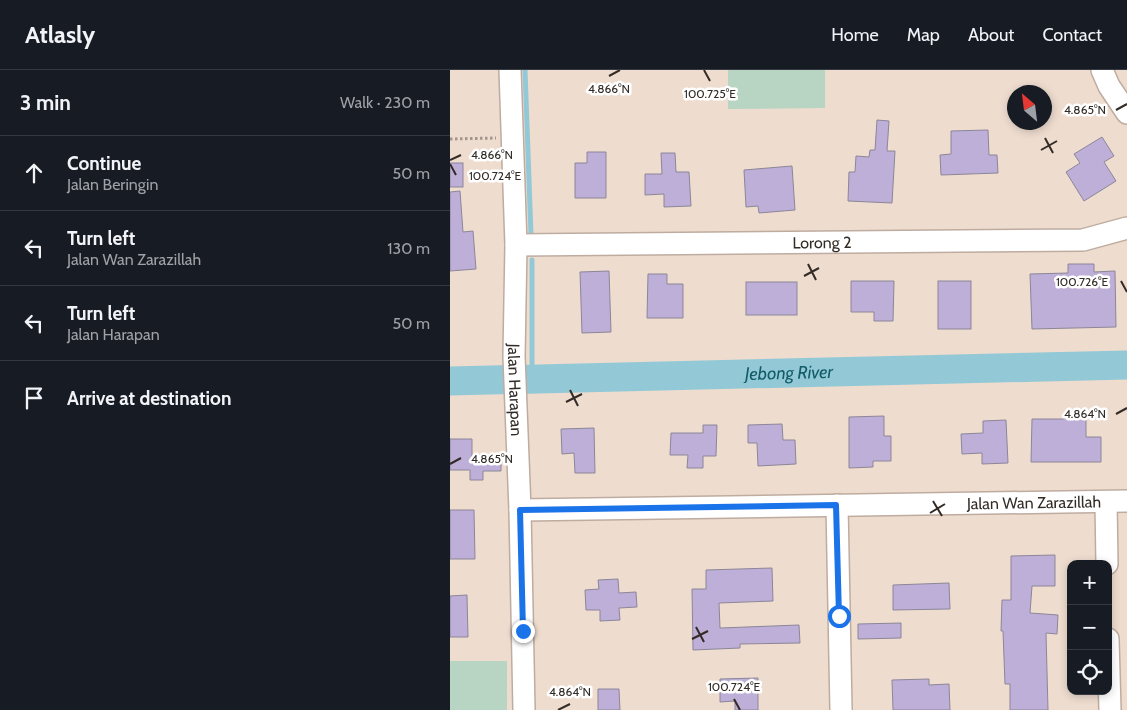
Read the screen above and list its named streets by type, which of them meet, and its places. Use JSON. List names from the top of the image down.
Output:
{
  "streets": {
    "street": ["Lorong 2", "Jalan Harapan", "Jalan Wan Zarazillah"]
  },
  "crossings": [
    ["Lorong 2", "Jalan Harapan"],
    ["Jalan Harapan", "Jalan Wan Zarazillah"]
  ],
  "water": ["Jebong River"],
  "north": "top left",
  "page": {
    "header": "Atlasly",
    "nav": [
      "Home",
      "Map",
      "About",
      "Contact"
    ],
    "heading": ["3 min", "Walk · 230 m"],
    "list": [
      ["Continue", "Jalan Beringin", "50 m"],
      ["Turn left", "Jalan Wan Zarazillah", "130 m"],
      ["Turn left", "Jalan Harapan", "50 m"],
      "Arrive at destination"
    ],
    "map_buttons": ["+", "−"]
  },
  "coordinates": [
    "4.866°N",
    "100.725°E",
    "4.865°N",
    "100.724°E",
    "100.726°E",
    "4.864°N"
  ]
}
